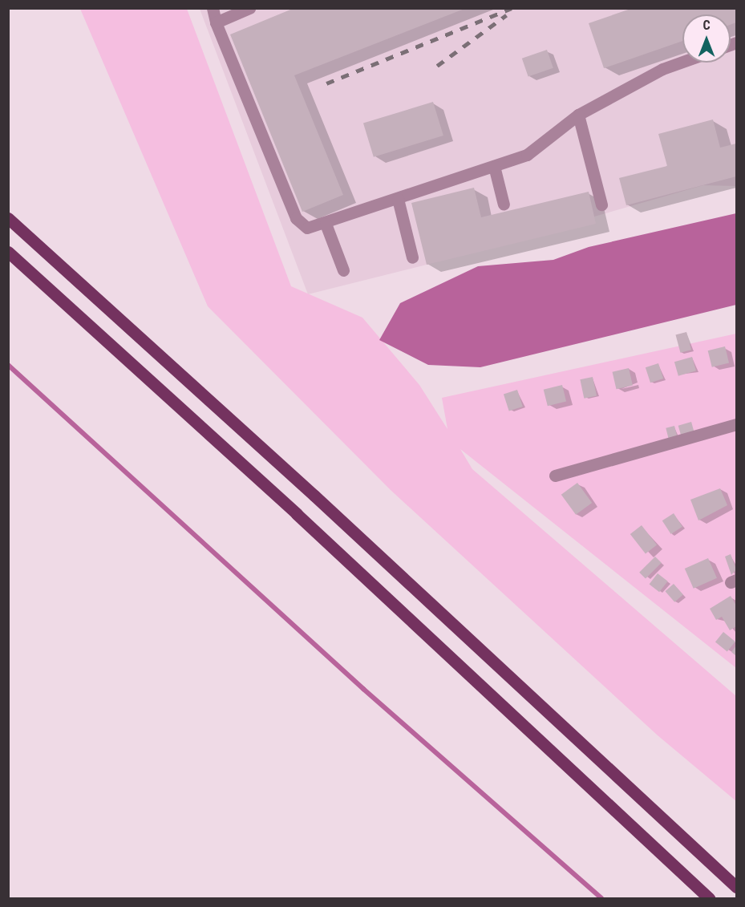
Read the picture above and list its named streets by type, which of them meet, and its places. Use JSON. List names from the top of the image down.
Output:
{
  "north": "top"
}
